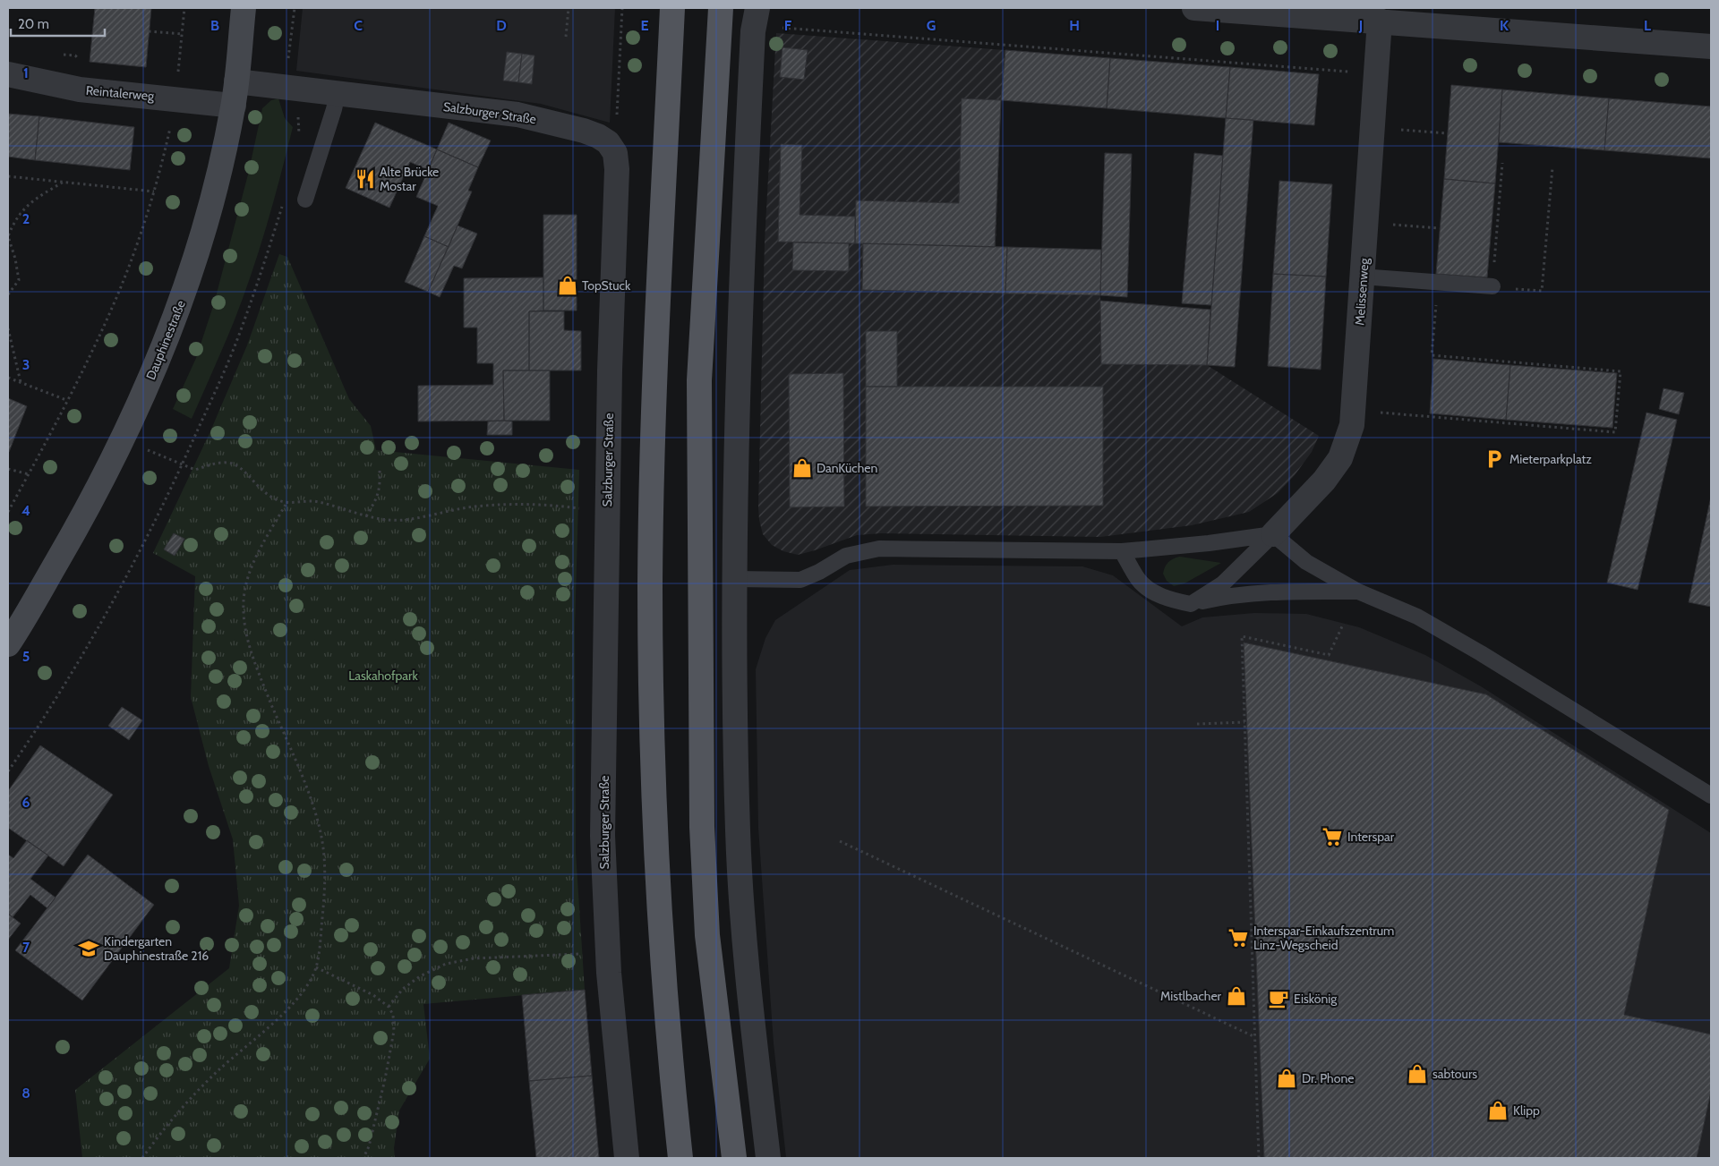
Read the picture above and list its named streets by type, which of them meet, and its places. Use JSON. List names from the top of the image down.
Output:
{
  "streets": {
    "main road": ["Dauphinestraße"],
    "street": ["Reintalerweg", "Salzburger Straße", "Melissenweg"]
  },
  "crossings": [
    ["Reintalerweg", "Dauphinestraße"],
    ["Salzburger Straße", "Dauphinestraße"]
  ],
  "parks": ["Laskahofpark"],
  "places": {
    "restaurant": ["Alte Brücke Mostar"],
    "shop": [
      "TopStuck",
      "DanKüchen",
      "Mistlbacher",
      "sabtours",
      "Dr. Phone",
      "Klipp"
    ],
    "parking": ["Mieterparkplatz"],
    "supermarket": ["Interspar", "Interspar-Einkaufszentrum Linz-Wegscheid"],
    "school or university": ["Kindergarten Dauphinestraße 216"],
    "cafe": ["Eiskönig"]
  },
  "scale_bar": "20 m",
  "grid": {
    "columns": [
      "B",
      "C",
      "D",
      "E",
      "F",
      "G",
      "H",
      "I",
      "J",
      "K",
      "L"
    ],
    "rows": [
      "1",
      "2",
      "3",
      "4",
      "5",
      "6",
      "7",
      "8"
    ]
  }
}
